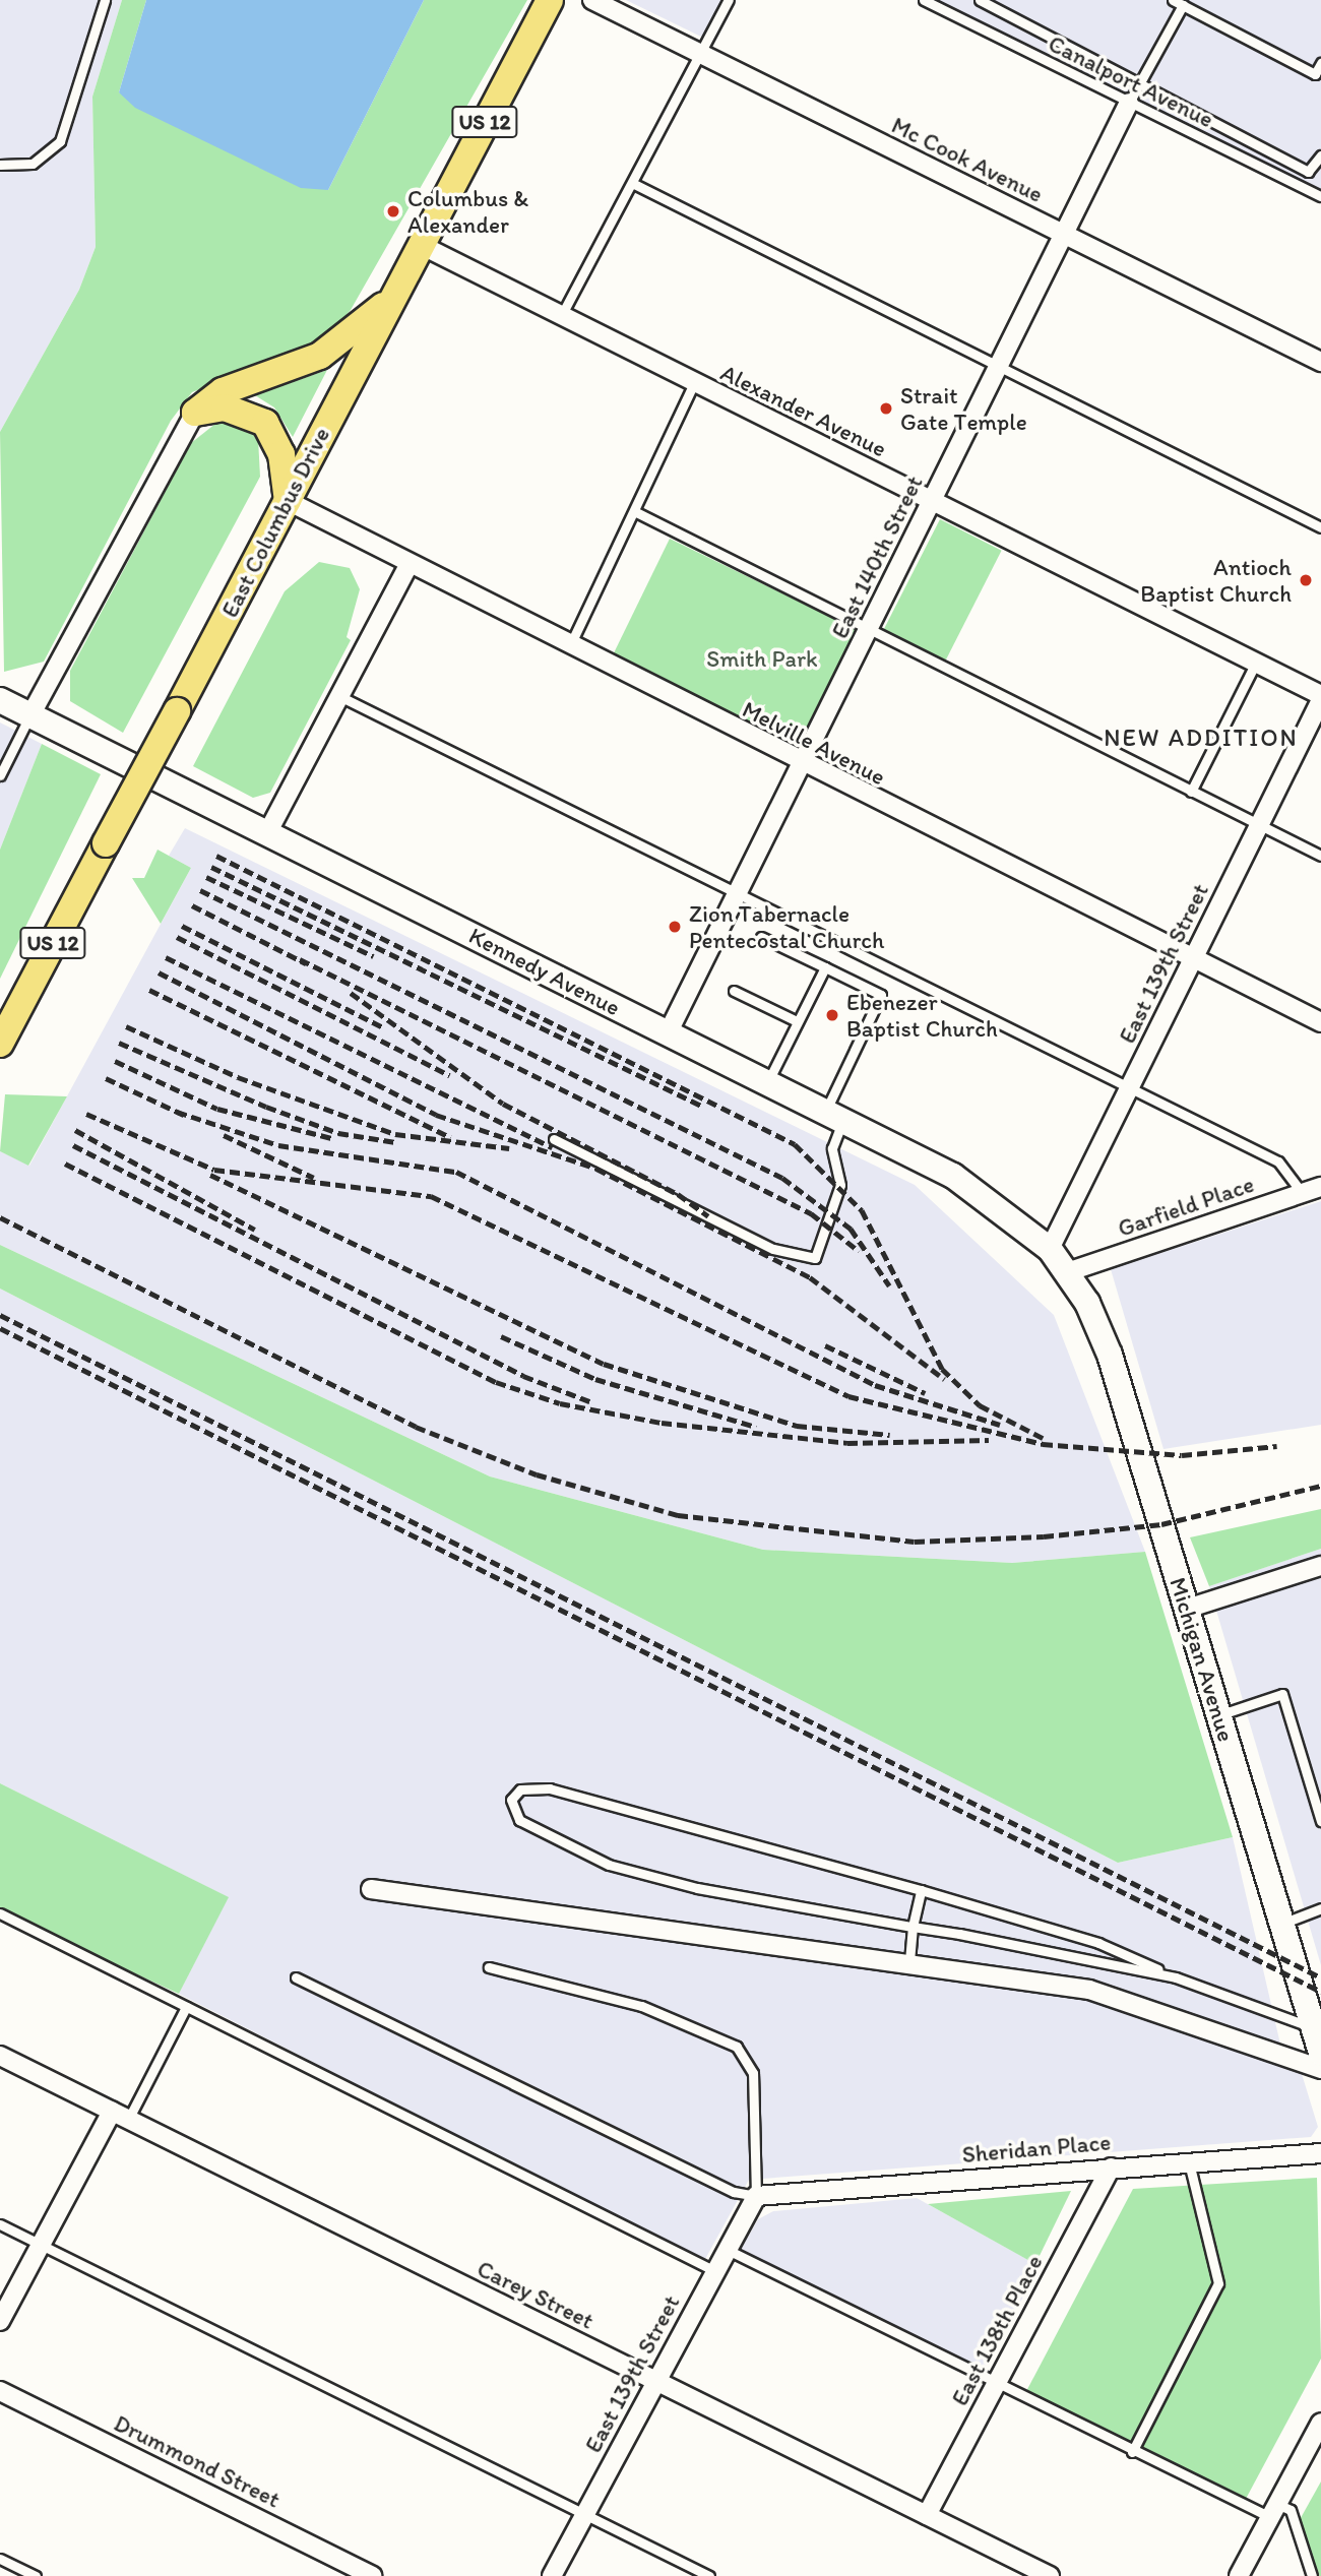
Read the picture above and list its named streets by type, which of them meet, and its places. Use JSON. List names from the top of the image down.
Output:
{
  "streets": {
    "main road": [
      "US 12",
      "East Columbus Drive",
      "Kennedy Avenue",
      "Michigan Avenue"
    ],
    "street": [
      "Mc Cook Avenue",
      "Alexander Avenue",
      "East 140th Street",
      "Melville Avenue",
      "East 139th Street",
      "Garfield Place",
      "Sheridan Place",
      "Carey Street",
      "East 138th Place",
      "Drummond Street"
    ],
    "lane": ["Canalport Avenue"]
  },
  "crossings": [
    ["Canalport Avenue", "East 140th Street"],
    ["Mc Cook Avenue", "East 140th Street"],
    ["Alexander Avenue", "East Columbus Drive"],
    ["Alexander Avenue", "East 140th Street"],
    ["East Columbus Drive", "Melville Avenue"],
    ["East 140th Street", "Melville Avenue"],
    ["East 140th Street", "Kennedy Avenue"],
    ["Melville Avenue", "East 139th Street"],
    ["East 139th Street", "Kennedy Avenue"],
    ["East 139th Street", "Sheridan Place"],
    ["East 139th Street", "Carey Street"],
    ["Kennedy Avenue", "Garfield Place"],
    ["Kennedy Avenue", "Michigan Avenue"],
    ["Garfield Place", "Michigan Avenue"],
    ["Sheridan Place", "East 138th Place"],
    ["Carey Street", "East 138th Place"]
  ],
  "districts": ["NEW ADDITION"],
  "parks": ["Smith Park"],
  "places": [
    "Columbus & Alexander",
    "Strait Gate Temple",
    "Antioch Baptist Church",
    "Zion Tabernacle Pentecostal Church",
    "Ebenezer Baptist Church"
  ]
}
